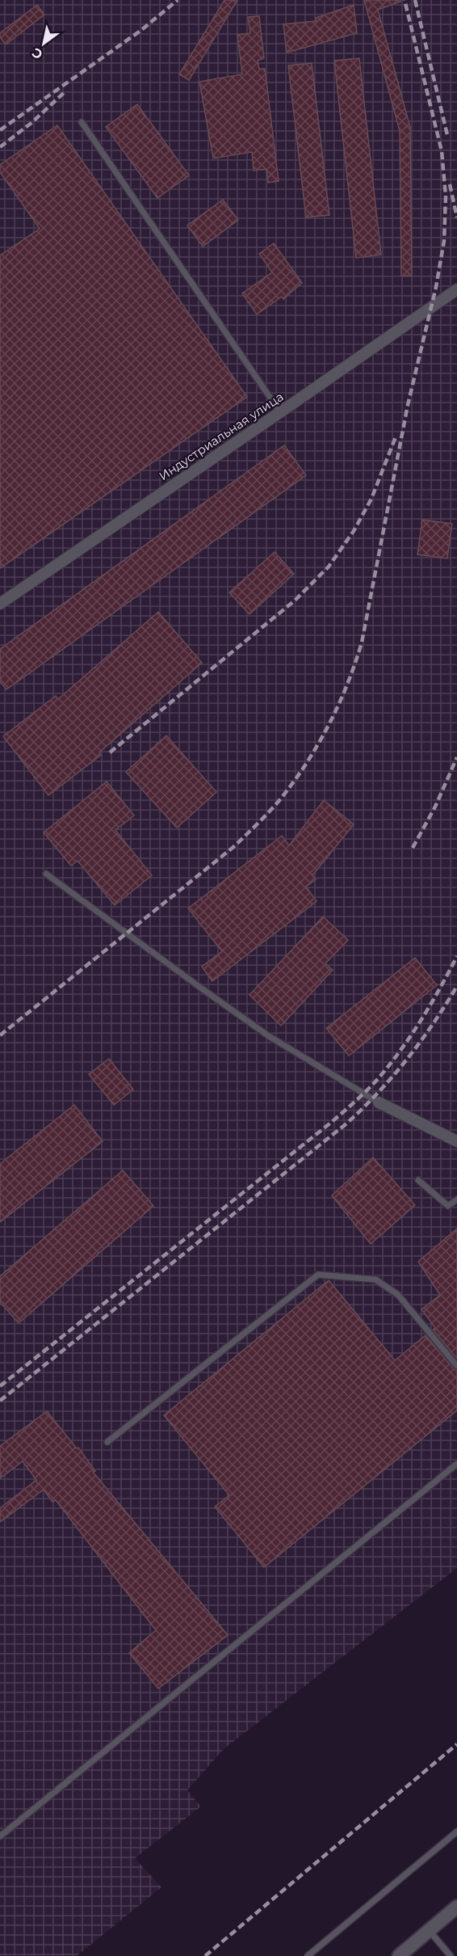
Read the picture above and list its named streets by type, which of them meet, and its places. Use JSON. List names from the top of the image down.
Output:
{
  "streets": {
    "street": ["Индустриальная улица"]
  },
  "north": "bottom left"
}
